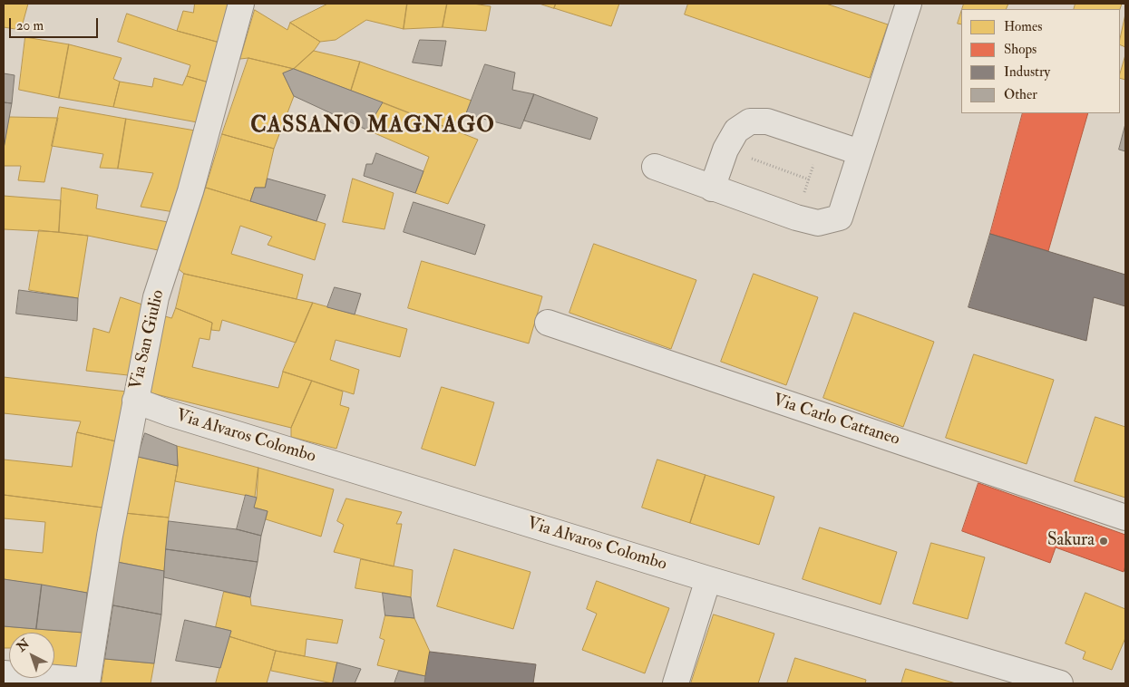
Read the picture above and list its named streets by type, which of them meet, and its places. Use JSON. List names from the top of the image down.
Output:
{
  "streets": {
    "street": ["Via San Giulio", "Via Carlo Cattaneo", "Via Alvaros Colombo"]
  },
  "crossings": [
    ["Via San Giulio", "Via Alvaros Colombo"]
  ],
  "districts": ["CASSANO MAGNAGO"],
  "places": ["Sakura"],
  "legend": [
    "Homes",
    "Shops",
    "Industry",
    "Other"
  ],
  "scale_bar": "20 m",
  "north": "top left"
}
